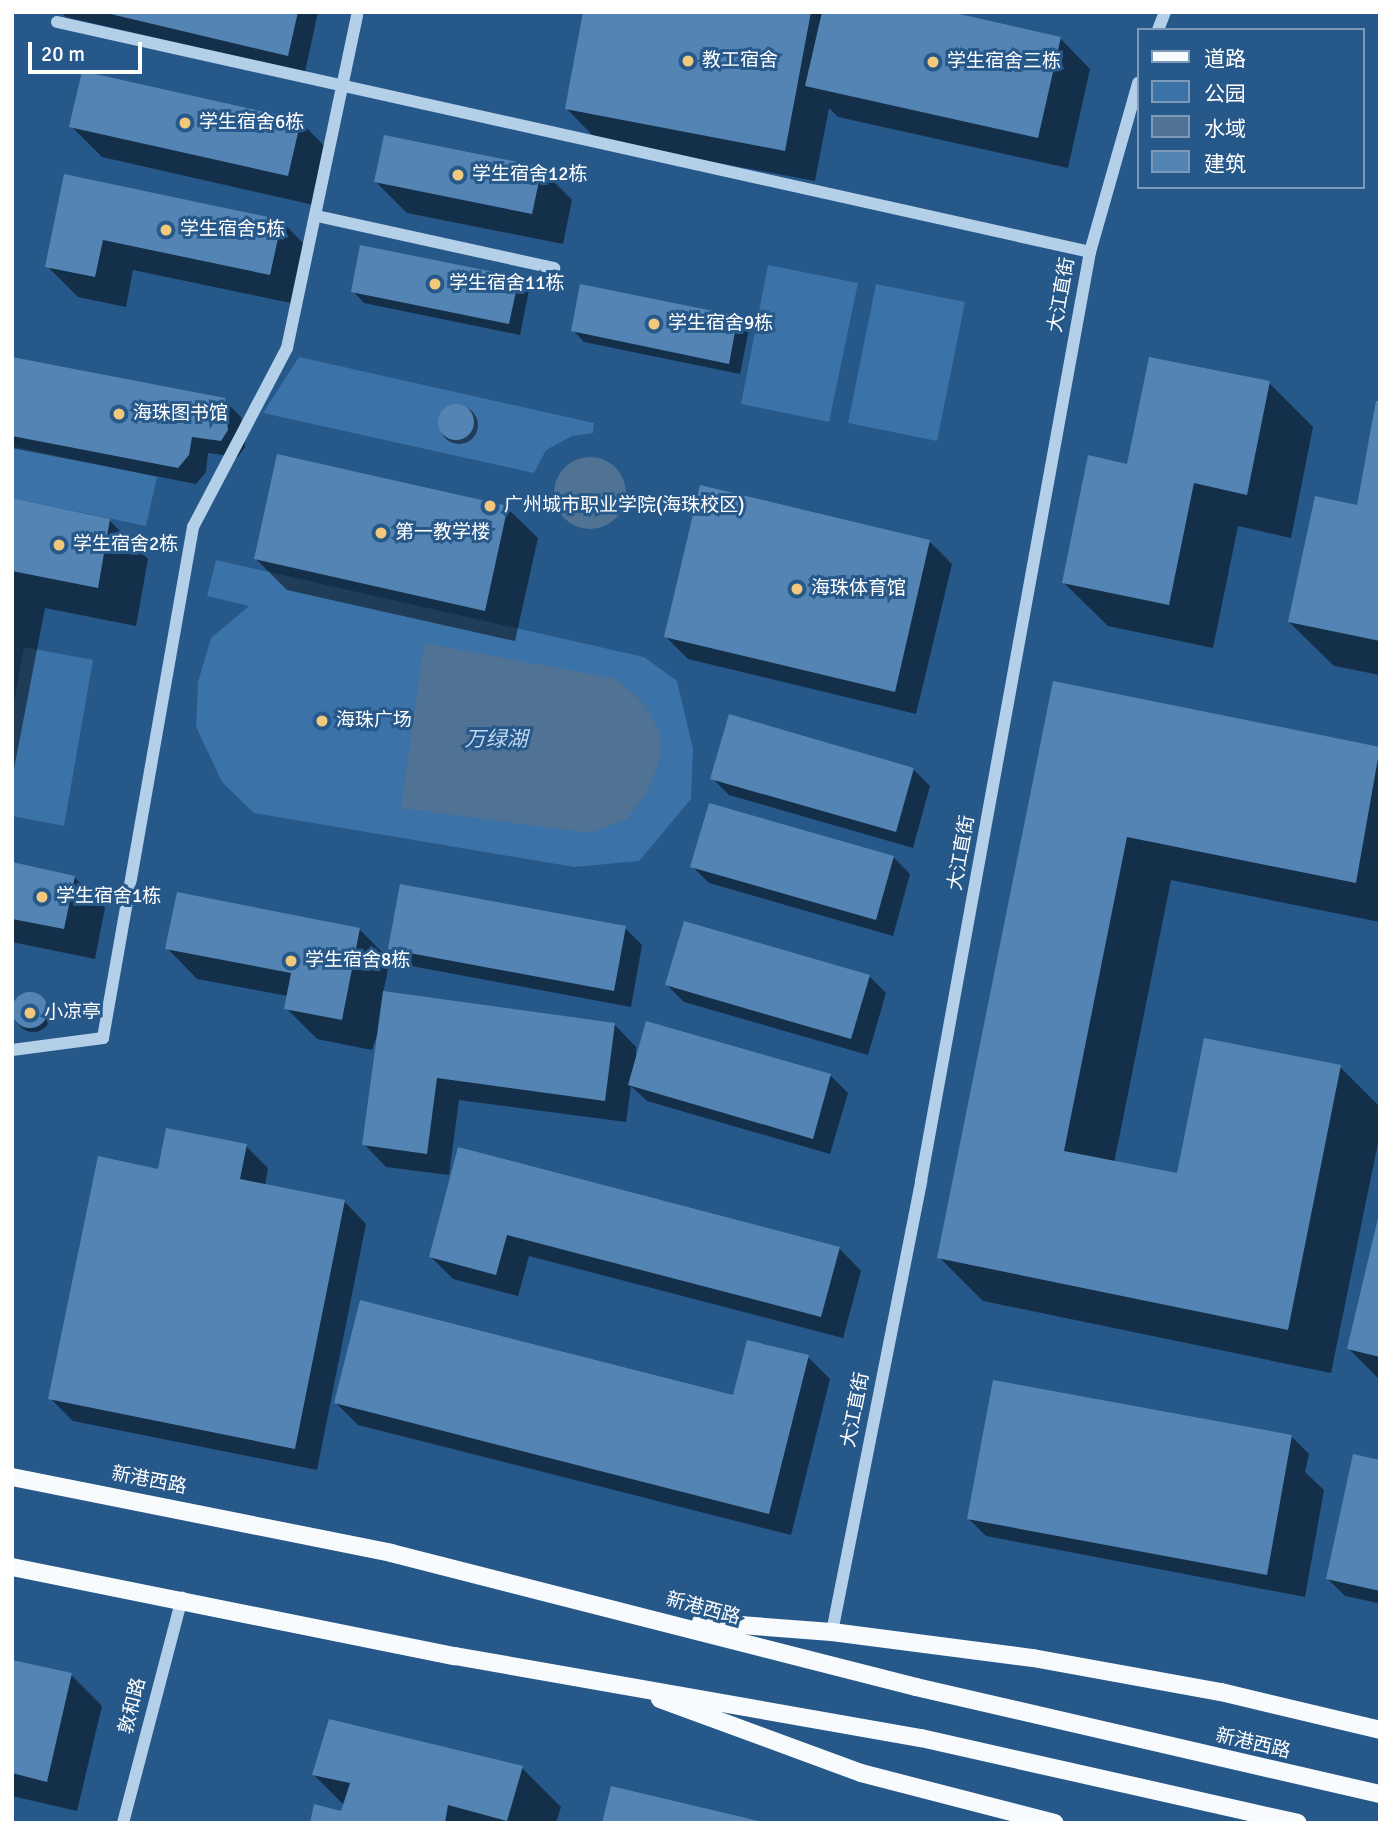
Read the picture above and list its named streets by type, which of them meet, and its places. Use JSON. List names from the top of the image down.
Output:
{
  "streets": {
    "main road": ["新港西路"],
    "street": ["大江直街", "敦和路"]
  },
  "water": ["万绿湖"],
  "places": [
    "教工宿舍",
    "学生宿舍三栋",
    "学生宿舍6栋",
    "学生宿舍12栋",
    "学生宿舍5栋",
    "学生宿舍11栋",
    "学生宿舍9栋",
    "海珠图书馆",
    "广州城市职业学院(海珠校区)",
    "第一教学楼",
    "学生宿舍2栋",
    "海珠体育馆",
    "海珠广场",
    "学生宿舍1栋",
    "学生宿舍8栋",
    "小凉亭"
  ],
  "legend": [
    "道路",
    "公园",
    "水域",
    "建筑"
  ],
  "scale_bar": "20 m"
}
